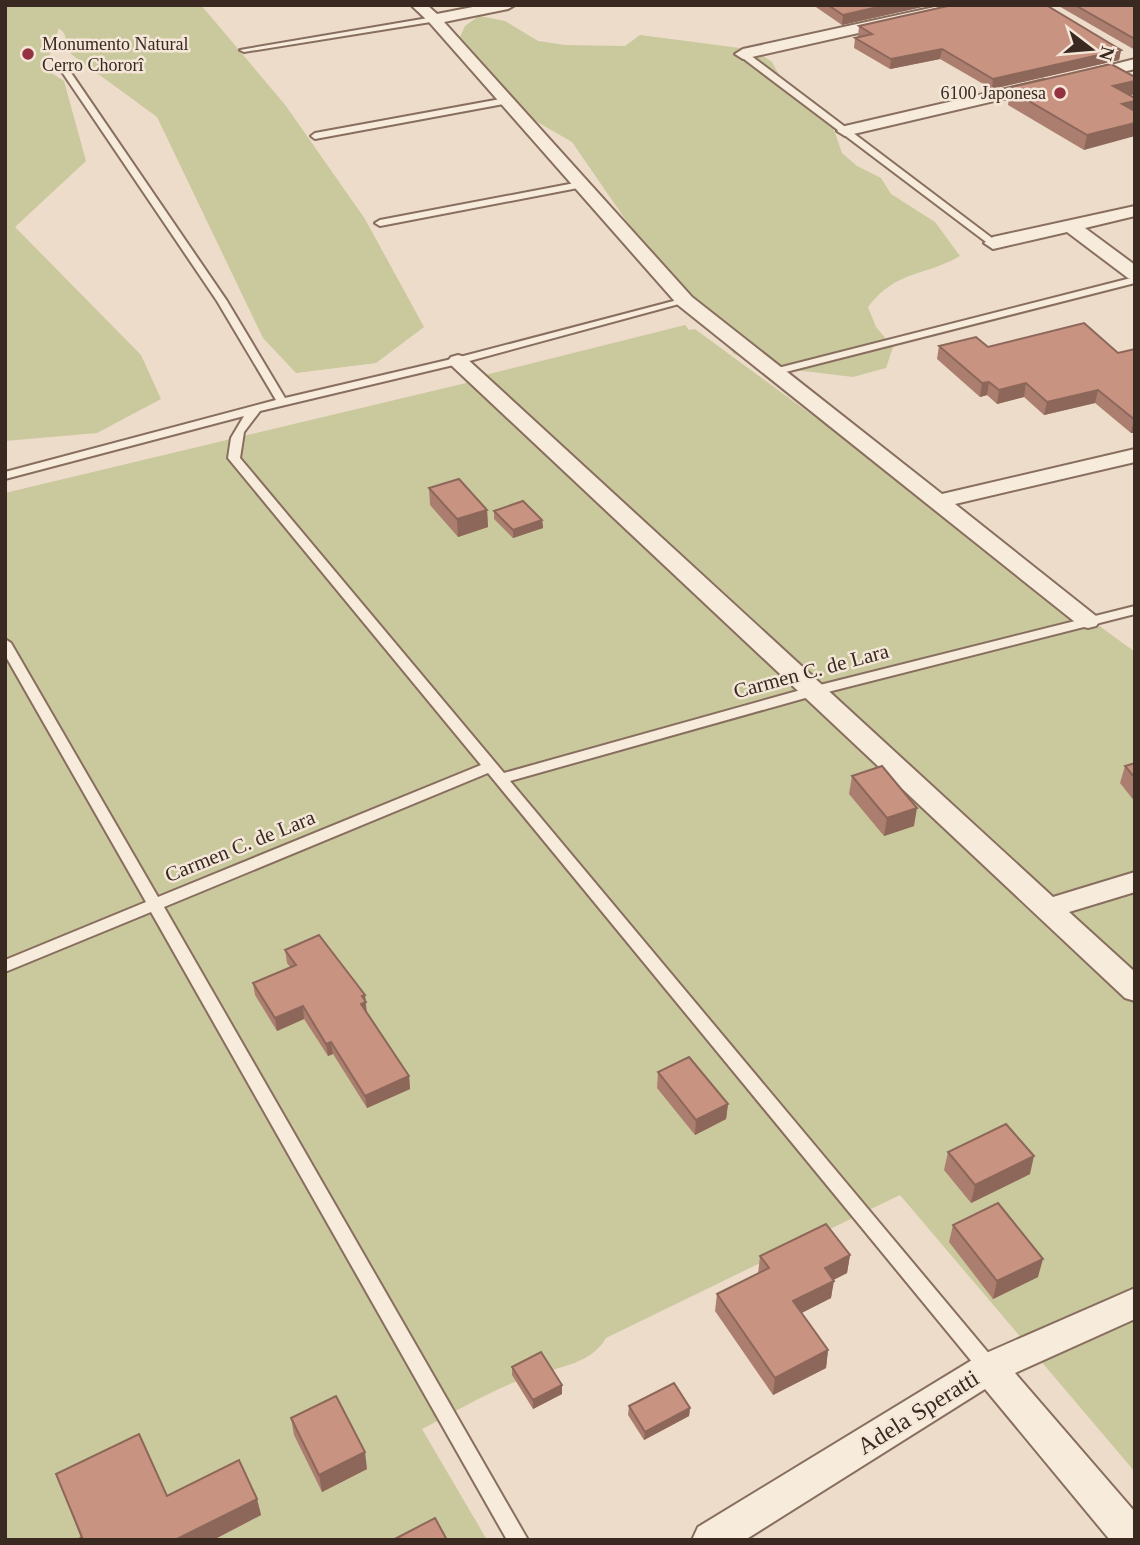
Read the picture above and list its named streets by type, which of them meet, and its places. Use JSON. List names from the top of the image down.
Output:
{
  "streets": {
    "street": ["Adela Speratti"],
    "lane": ["Carmen C. de Lara"]
  },
  "places": ["Monumento Natural Cerro Chororî", "6100 Japonesa"],
  "north": "right"
}
